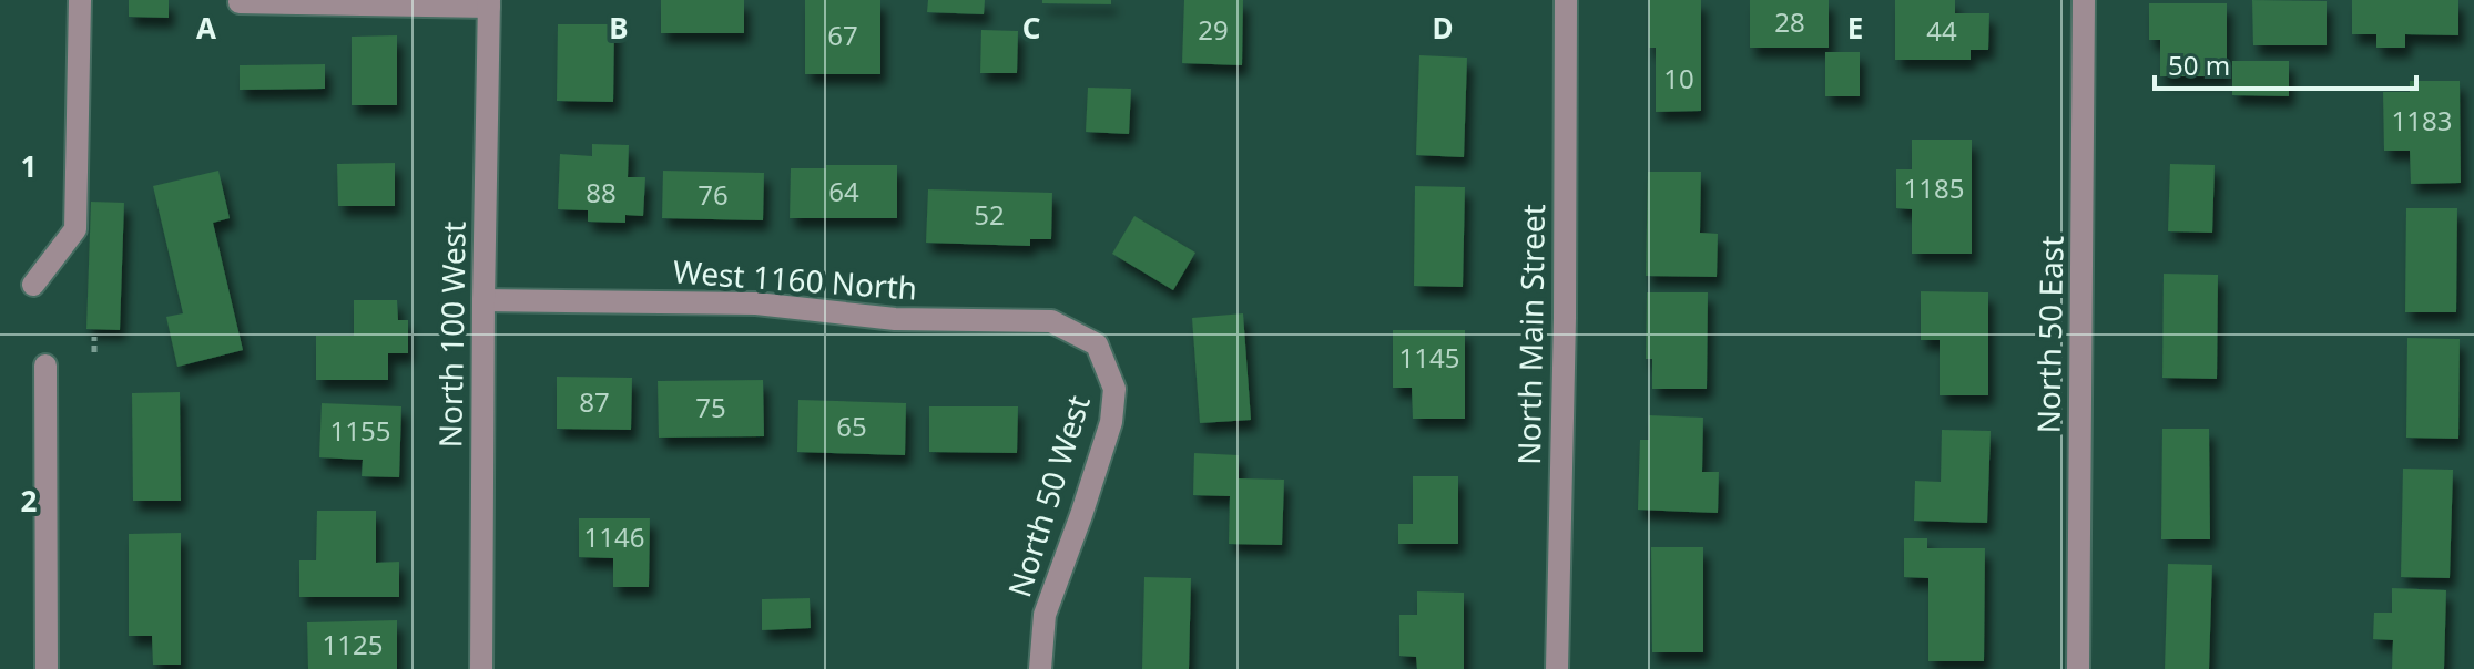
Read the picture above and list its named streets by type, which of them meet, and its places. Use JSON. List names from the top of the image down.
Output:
{
  "streets": {
    "street": [
      "West 1160 North",
      "North 100 West",
      "North Main Street",
      "North 50 East",
      "North 50 West"
    ]
  },
  "crossings": [
    ["West 1160 North", "North 100 West"],
    ["West 1160 North", "North 50 West"]
  ],
  "house_numbers": [
    "28",
    "29",
    "44",
    "67",
    "10",
    "1183",
    "1185",
    "64",
    "88",
    "76",
    "52",
    "1145",
    "87",
    "75",
    "65",
    "1155",
    "1146",
    "1125"
  ],
  "scale_bar": "50 m",
  "grid": {
    "columns": [
      "A",
      "B",
      "C",
      "D",
      "E"
    ],
    "rows": ["1", "2"]
  }
}
